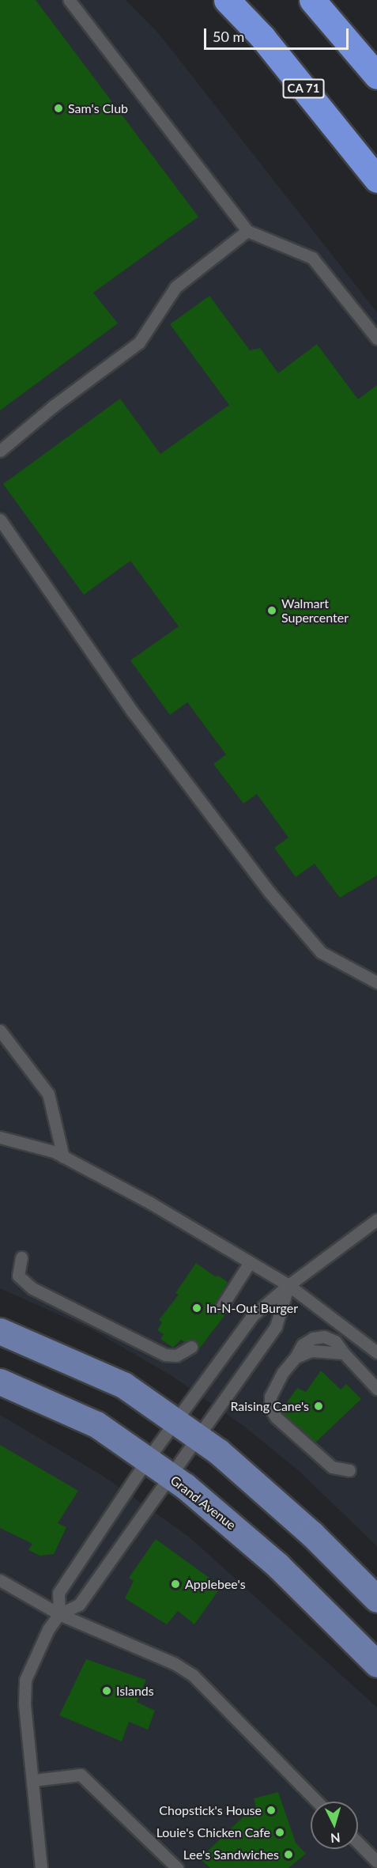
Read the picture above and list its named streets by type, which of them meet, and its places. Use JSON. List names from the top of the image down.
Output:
{
  "streets": {
    "highway": ["CA 71"],
    "main road": ["Grand Avenue"]
  },
  "places": [
    "Sam's Club",
    "Walmart Supercenter",
    "In-N-Out Burger",
    "Raising Cane's",
    "Applebee's",
    "Islands",
    "Chopstick's House",
    "Louie's Chicken Cafe",
    "Lee's Sandwiches"
  ],
  "scale_bar": "50 m",
  "north": "bottom"
}
